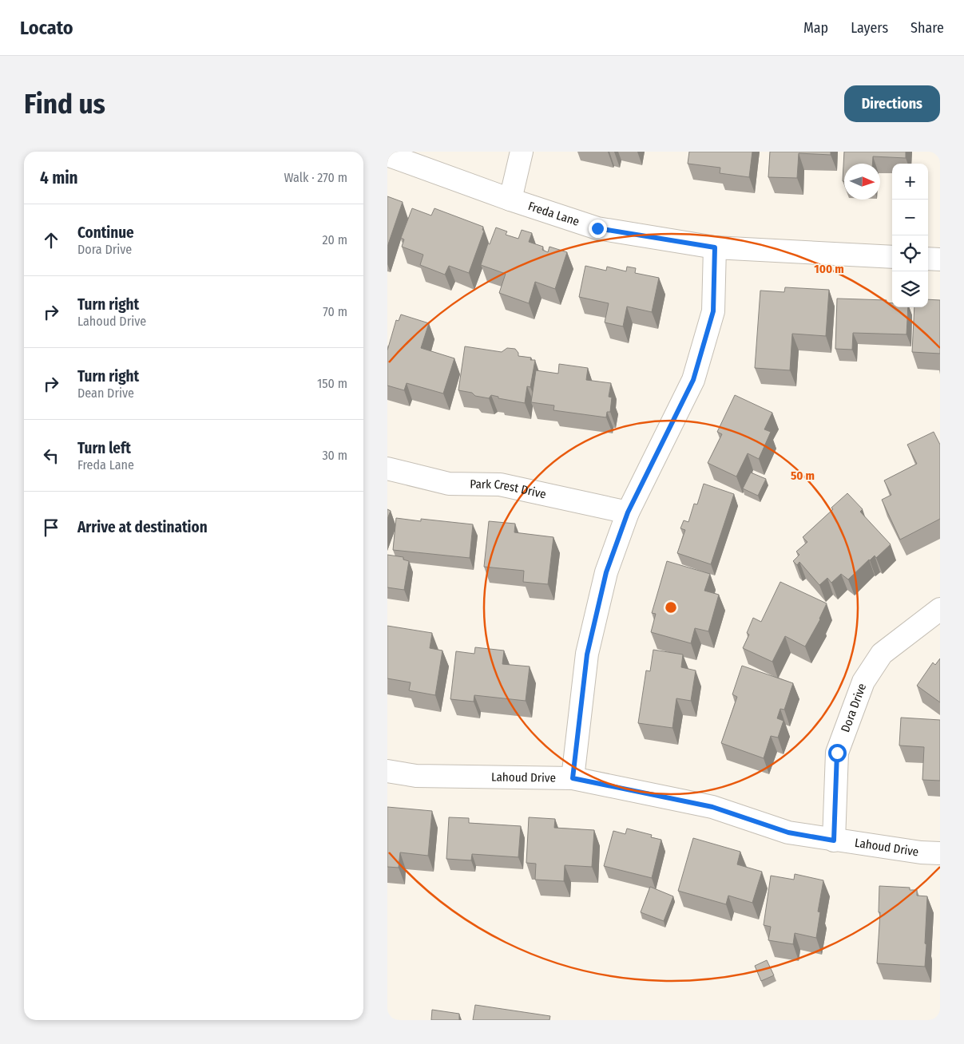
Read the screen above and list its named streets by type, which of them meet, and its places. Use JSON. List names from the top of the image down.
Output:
{
  "streets": {
    "street": [
      "Freda Lane",
      "Park Crest Drive",
      "Dora Drive",
      "Lahoud Drive"
    ]
  },
  "crossings": [
    ["Dora Drive", "Lahoud Drive"]
  ],
  "north": "right",
  "page": {
    "header": "Locato",
    "nav": ["Map", "Layers", "Share"],
    "buttons": "Directions",
    "title": "Find us",
    "heading": ["4 min", "Walk · 270 m"],
    "map_buttons": ["+", "−"],
    "list": [
      ["Continue", "Dora Drive", "20 m"],
      ["Turn right", "Lahoud Drive", "70 m"],
      ["Turn right", "Dean Drive", "150 m"],
      ["Turn left", "Freda Lane", "30 m"],
      "Arrive at destination"
    ]
  },
  "rings": ["100 m", "50 m"]
}
